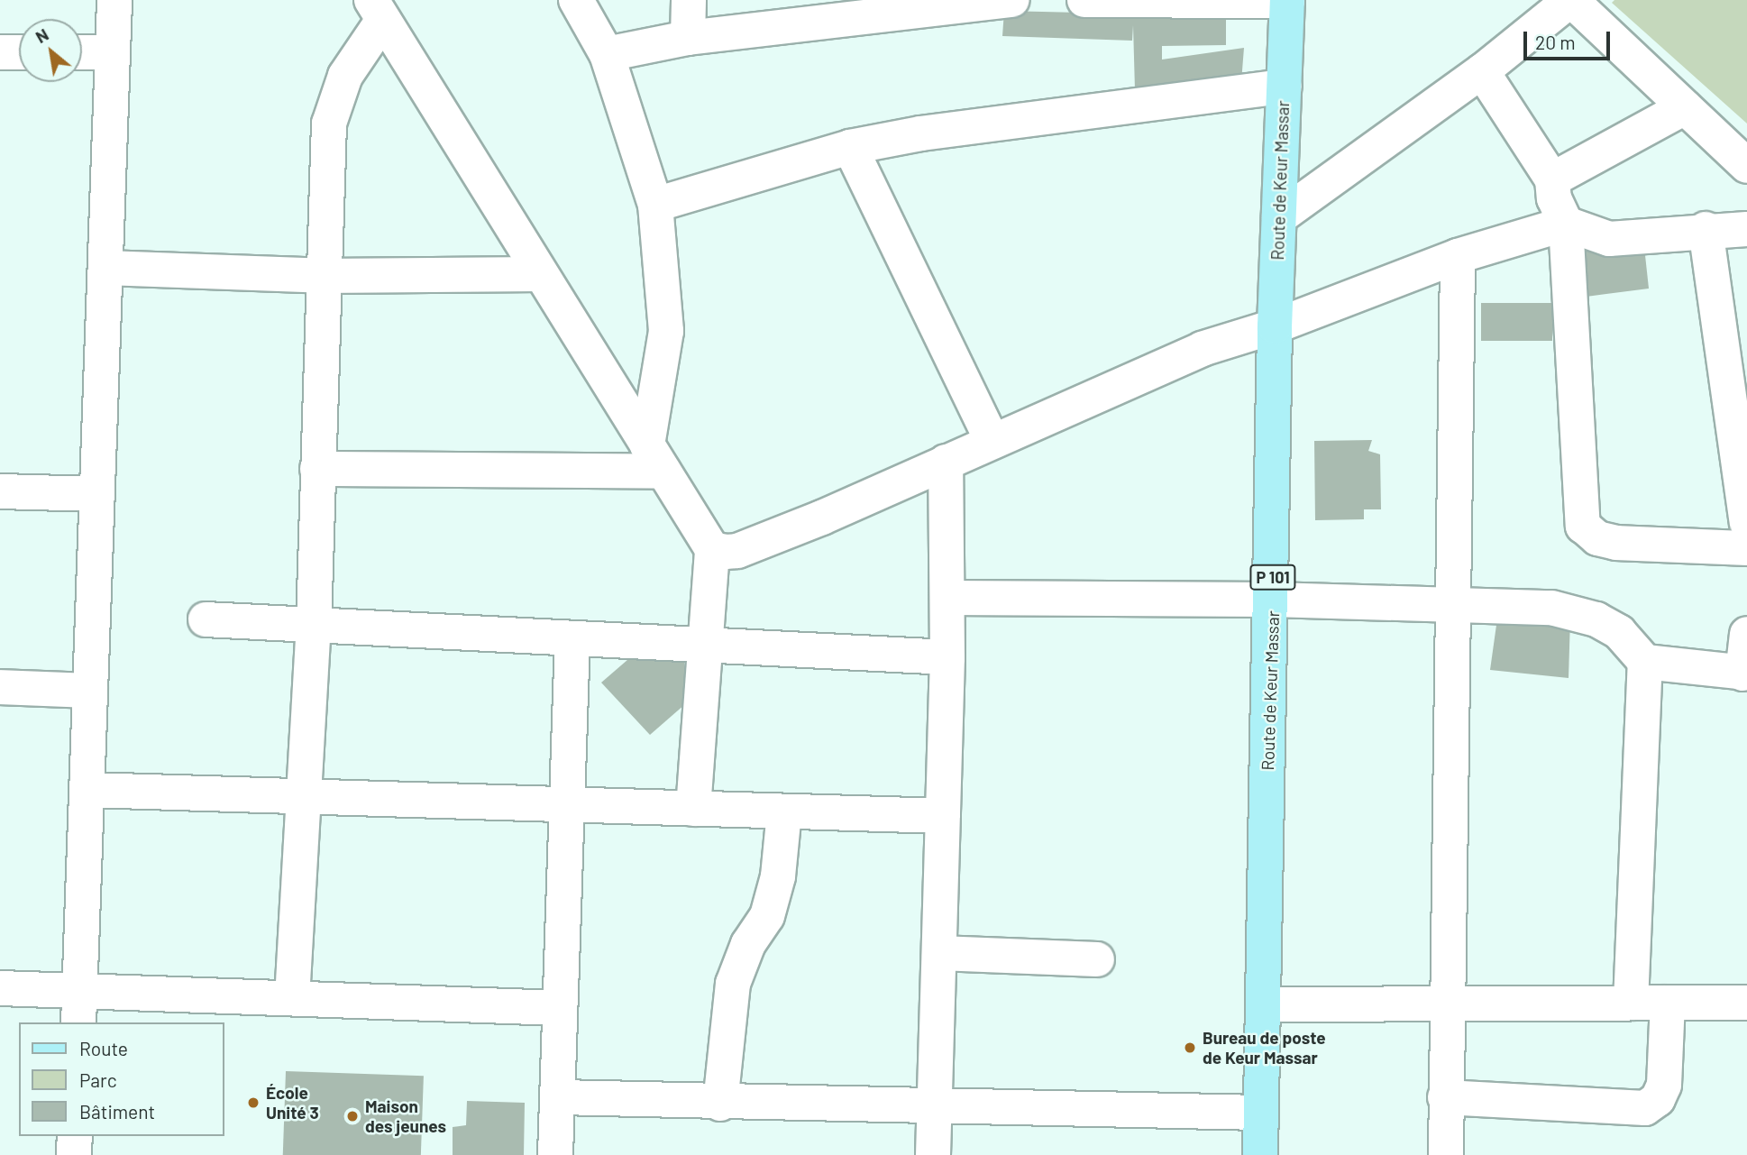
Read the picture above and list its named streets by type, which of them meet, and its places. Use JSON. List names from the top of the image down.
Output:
{
  "streets": {
    "main road": ["Route de Keur Massar", "P 101"]
  },
  "places": ["Bureau de poste de Keur Massar", "École Unité 3", "Maison des jeunes"],
  "legend": ["Route", "Parc", "Bâtiment"],
  "scale_bar": "20 m",
  "north": "top left"
}
